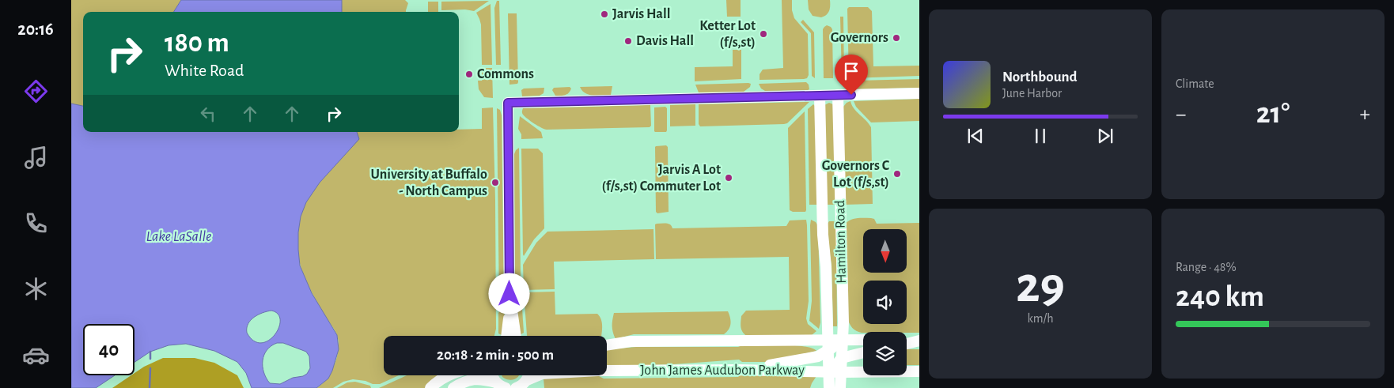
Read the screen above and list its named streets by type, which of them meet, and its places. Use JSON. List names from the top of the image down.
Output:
{
  "streets": {
    "street": ["Hamilton Road", "John James Audubon Parkway"]
  },
  "crossings": [
    ["Hamilton Road", "John James Audubon Parkway"]
  ],
  "water": ["Lake LaSalle"],
  "places": [
    "Jarvis Hall",
    "Ketter Lot (f/s,st)",
    "Governors",
    "Davis Hall",
    "Commons",
    "Governors C Lot (f/s,st)",
    "Jarvis A Lot (f/s,st) Commuter Lot",
    "University at Buffalo - North Campus"
  ],
  "north": "bottom",
  "page": {
    "tabs": "20:16",
    "tile": [
      "Climate",
      ["29", "km/h"],
      ["Range · 48%", "240 km"]
    ],
    "turn": ["180 m", "White Road"],
    "song": ["Northbound", "June Harbor"],
    "heat": ["−", "21°", "+"],
    "limit": "40",
    "trip": "20:18 · 2 min · 500 m"
  }
}
